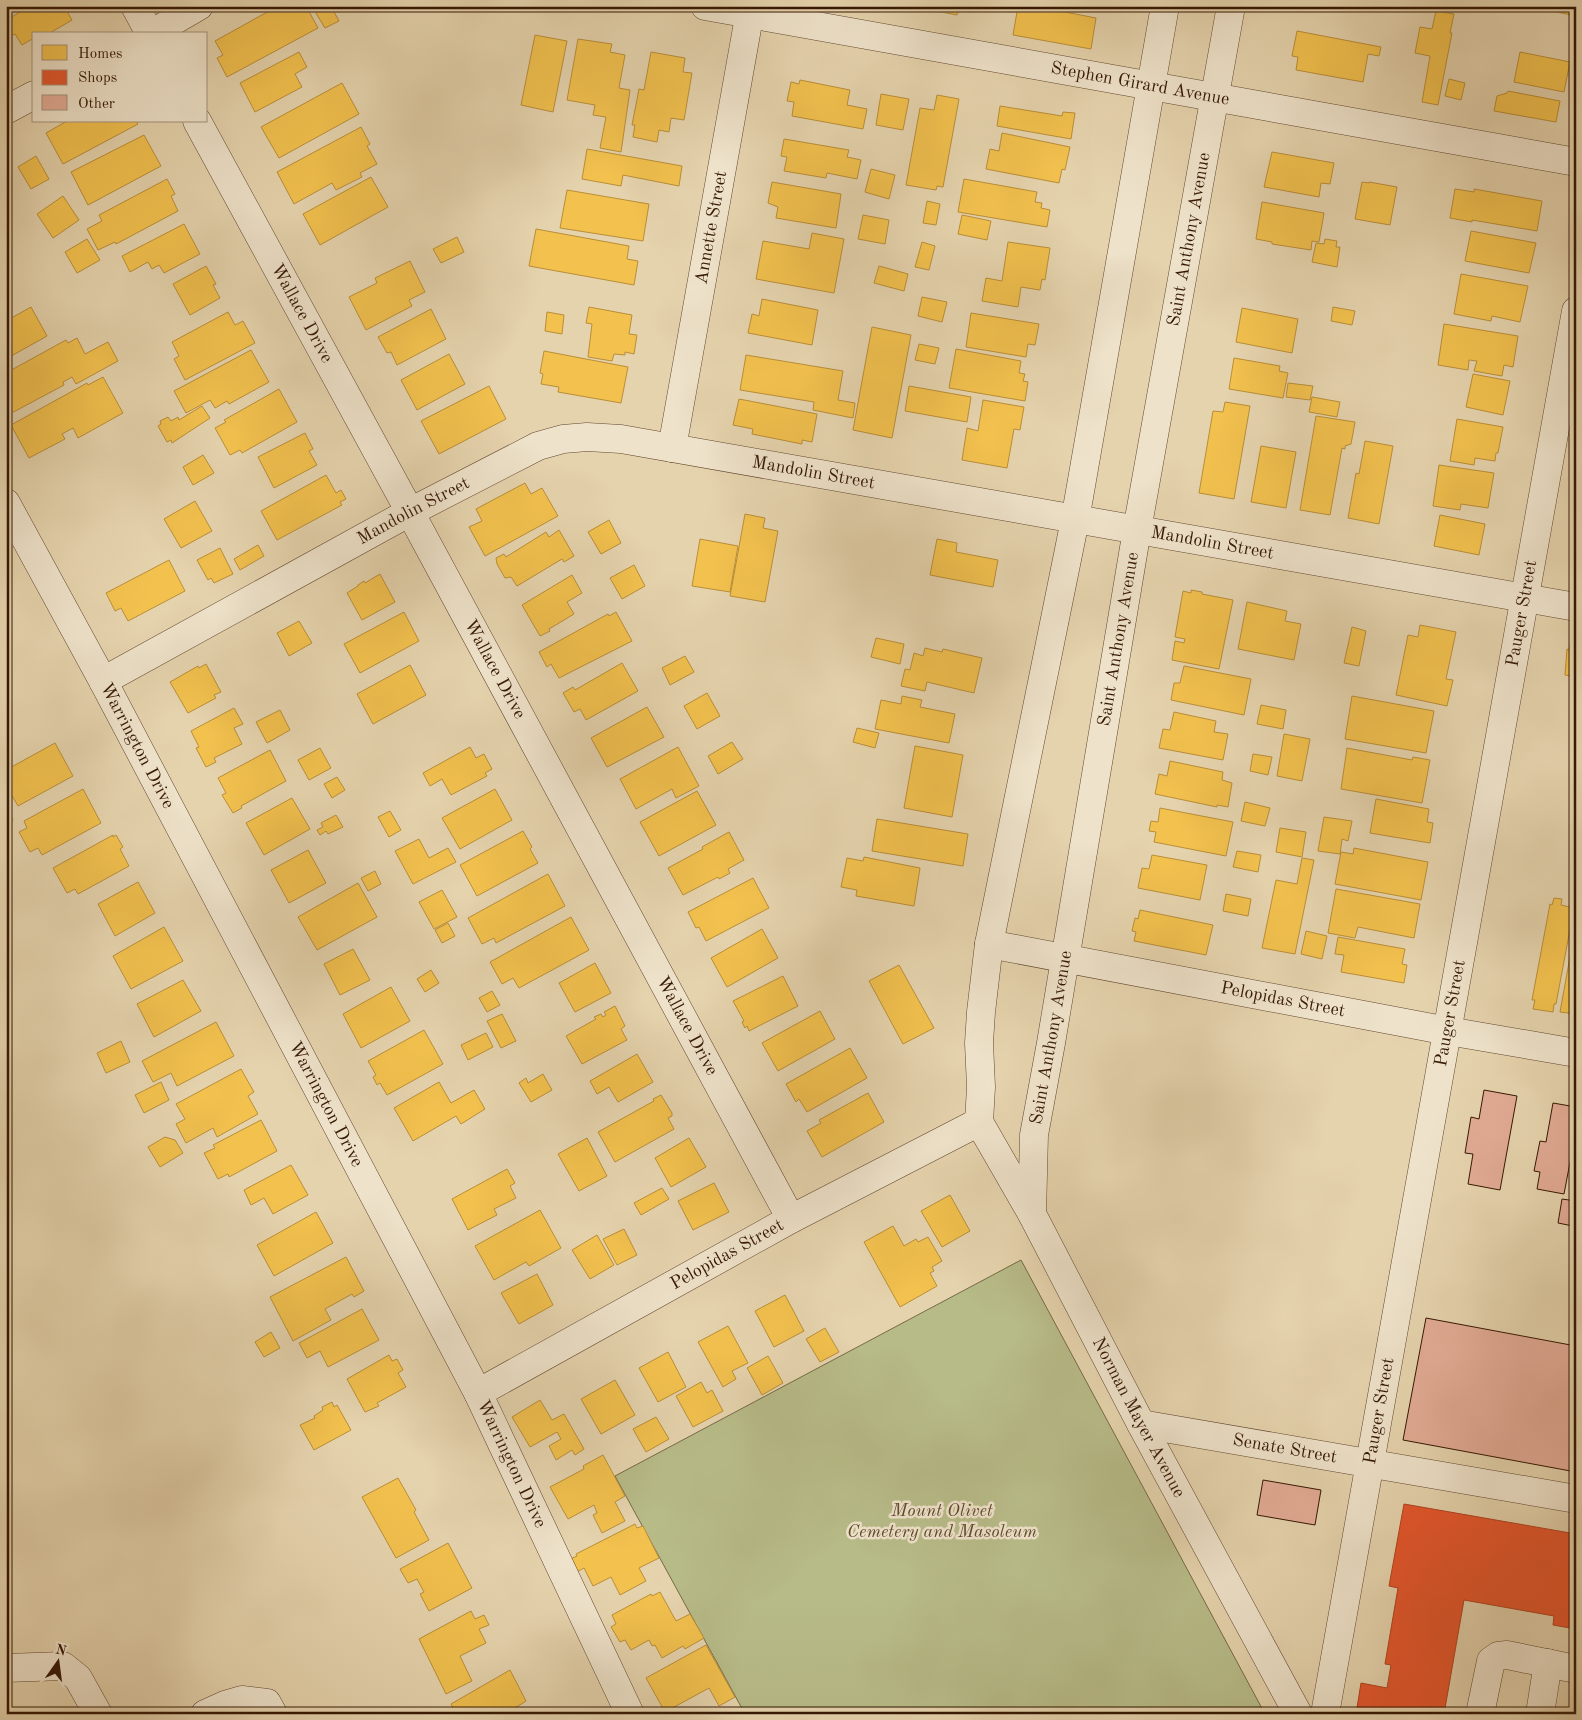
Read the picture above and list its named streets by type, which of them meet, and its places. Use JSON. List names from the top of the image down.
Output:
{
  "streets": {
    "street": [
      "Stephen Girard Avenue",
      "Annette Street",
      "Saint Anthony Avenue",
      "Wallace Drive",
      "Mandolin Street",
      "Pauger Street",
      "Warrington Drive",
      "Pelopidas Street",
      "Norman Mayer Avenue",
      "Senate Street"
    ]
  },
  "crossings": [
    ["Stephen Girard Avenue", "Annette Street"],
    ["Stephen Girard Avenue", "Saint Anthony Avenue"],
    ["Annette Street", "Mandolin Street"],
    ["Saint Anthony Avenue", "Mandolin Street"],
    ["Saint Anthony Avenue", "Pelopidas Street"],
    ["Saint Anthony Avenue", "Norman Mayer Avenue"],
    ["Wallace Drive", "Mandolin Street"],
    ["Wallace Drive", "Pelopidas Street"],
    ["Mandolin Street", "Pauger Street"],
    ["Mandolin Street", "Warrington Drive"],
    ["Pauger Street", "Pelopidas Street"],
    ["Pauger Street", "Senate Street"],
    ["Warrington Drive", "Pelopidas Street"],
    ["Pelopidas Street", "Norman Mayer Avenue"],
    ["Norman Mayer Avenue", "Senate Street"]
  ],
  "parks": ["Mount Olivet Cemetery and Masoleum"],
  "legend": ["Homes", "Shops", "Other"],
  "north": "top"
}
